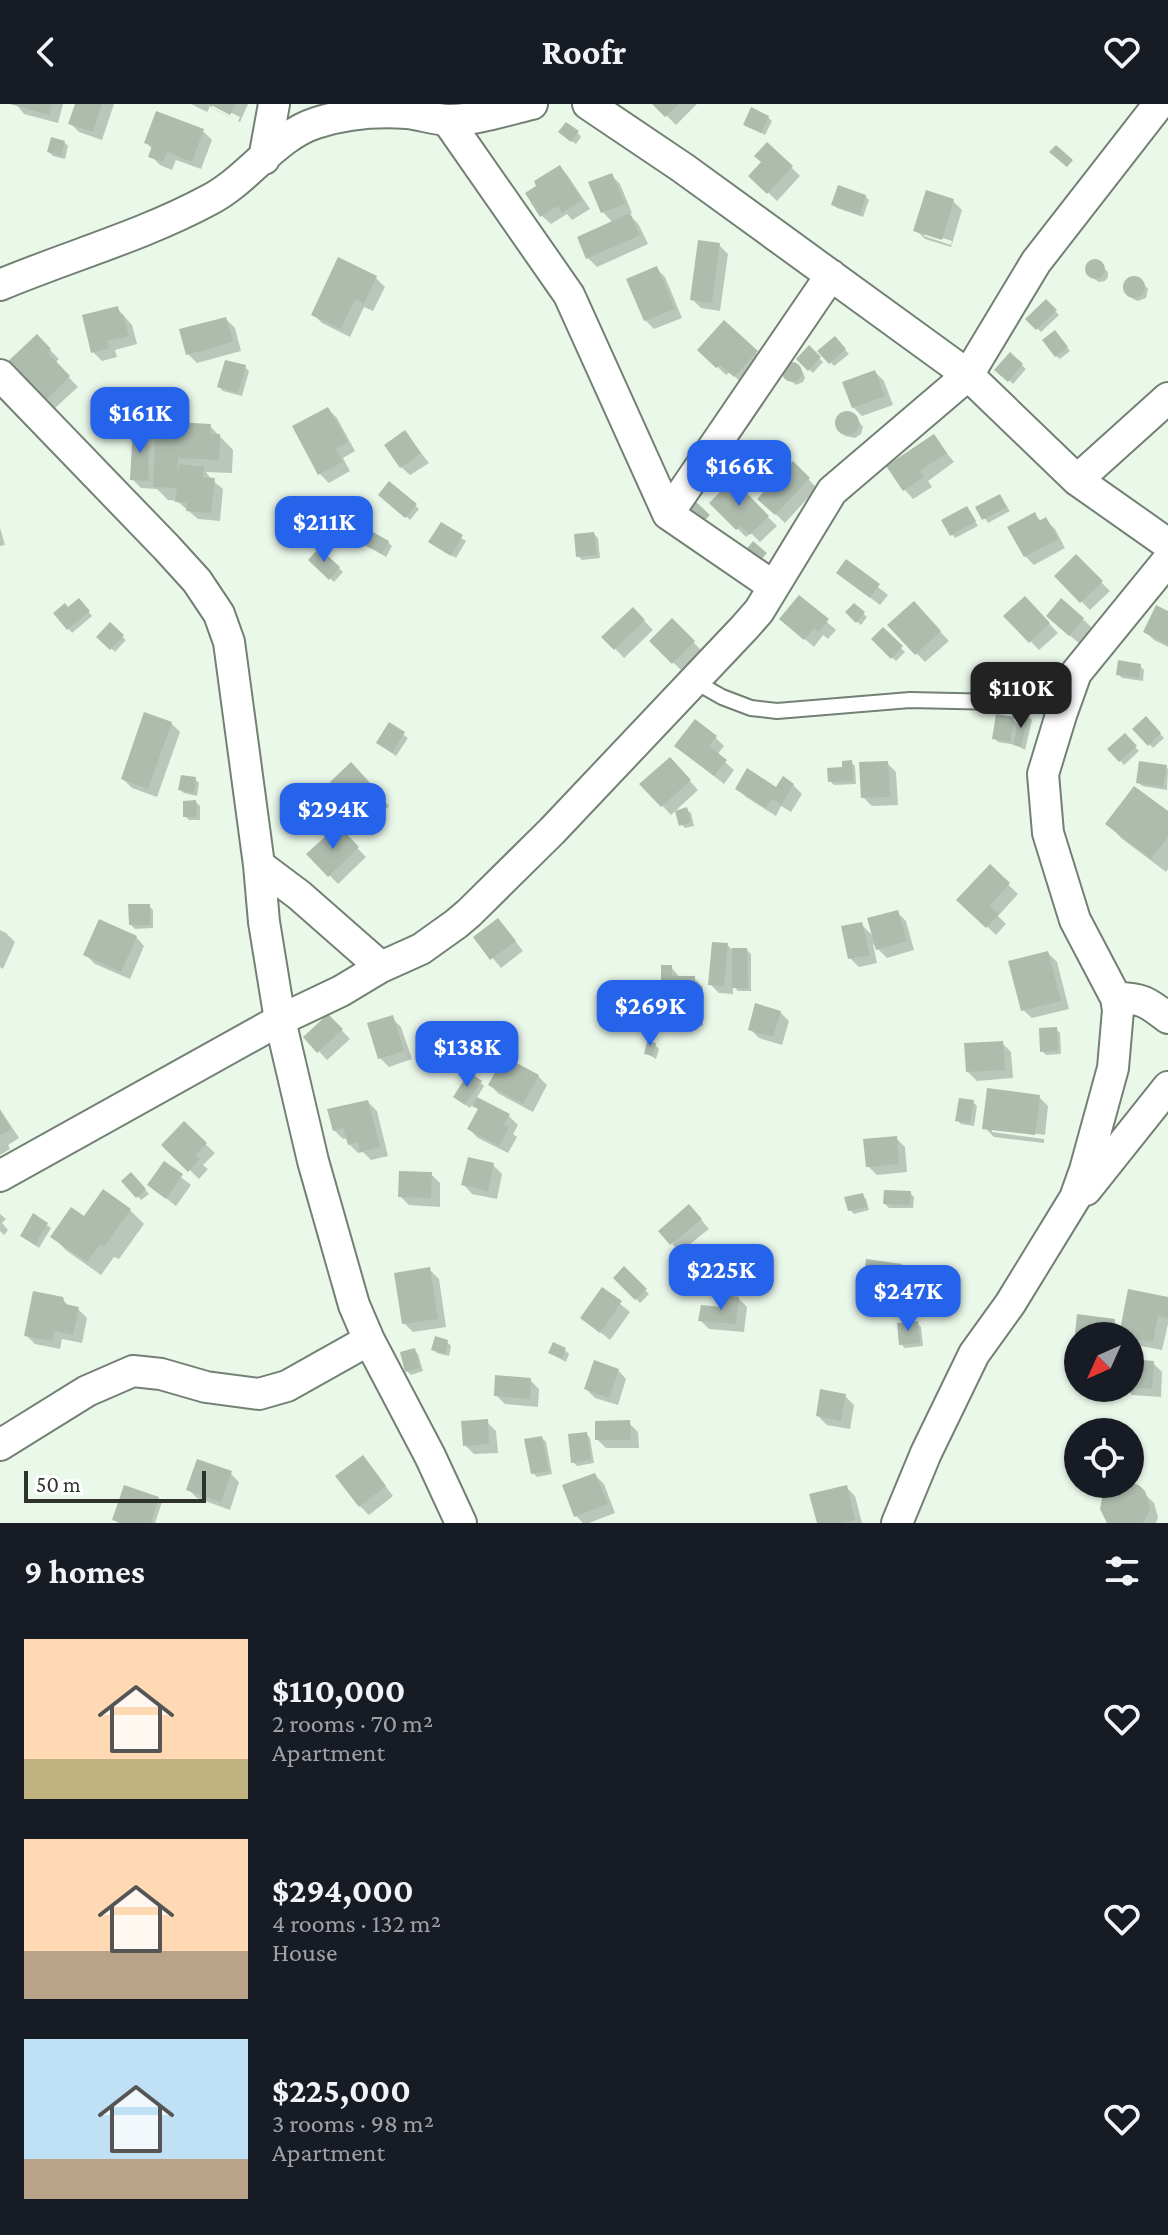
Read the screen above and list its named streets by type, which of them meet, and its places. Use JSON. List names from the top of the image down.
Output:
{
  "scale_bar": "50 m",
  "north": "bottom left",
  "page": {
    "header": "Roofr",
    "price": [
      "$161K",
      "$166K",
      "$211K",
      "$110K",
      "$294K",
      "$269K",
      "$138K",
      "$225K",
      "$247K"
    ],
    "scale": "50 m",
    "heading": "9 homes",
    "list": [
      {
        "name": "$110,000",
        "note": "2 rooms · 70 m² · Apartment"
      },
      {
        "name": "$294,000",
        "note": "4 rooms · 132 m² · House"
      },
      {
        "name": "$225,000",
        "note": "3 rooms · 98 m² · Apartment"
      }
    ]
  }
}
